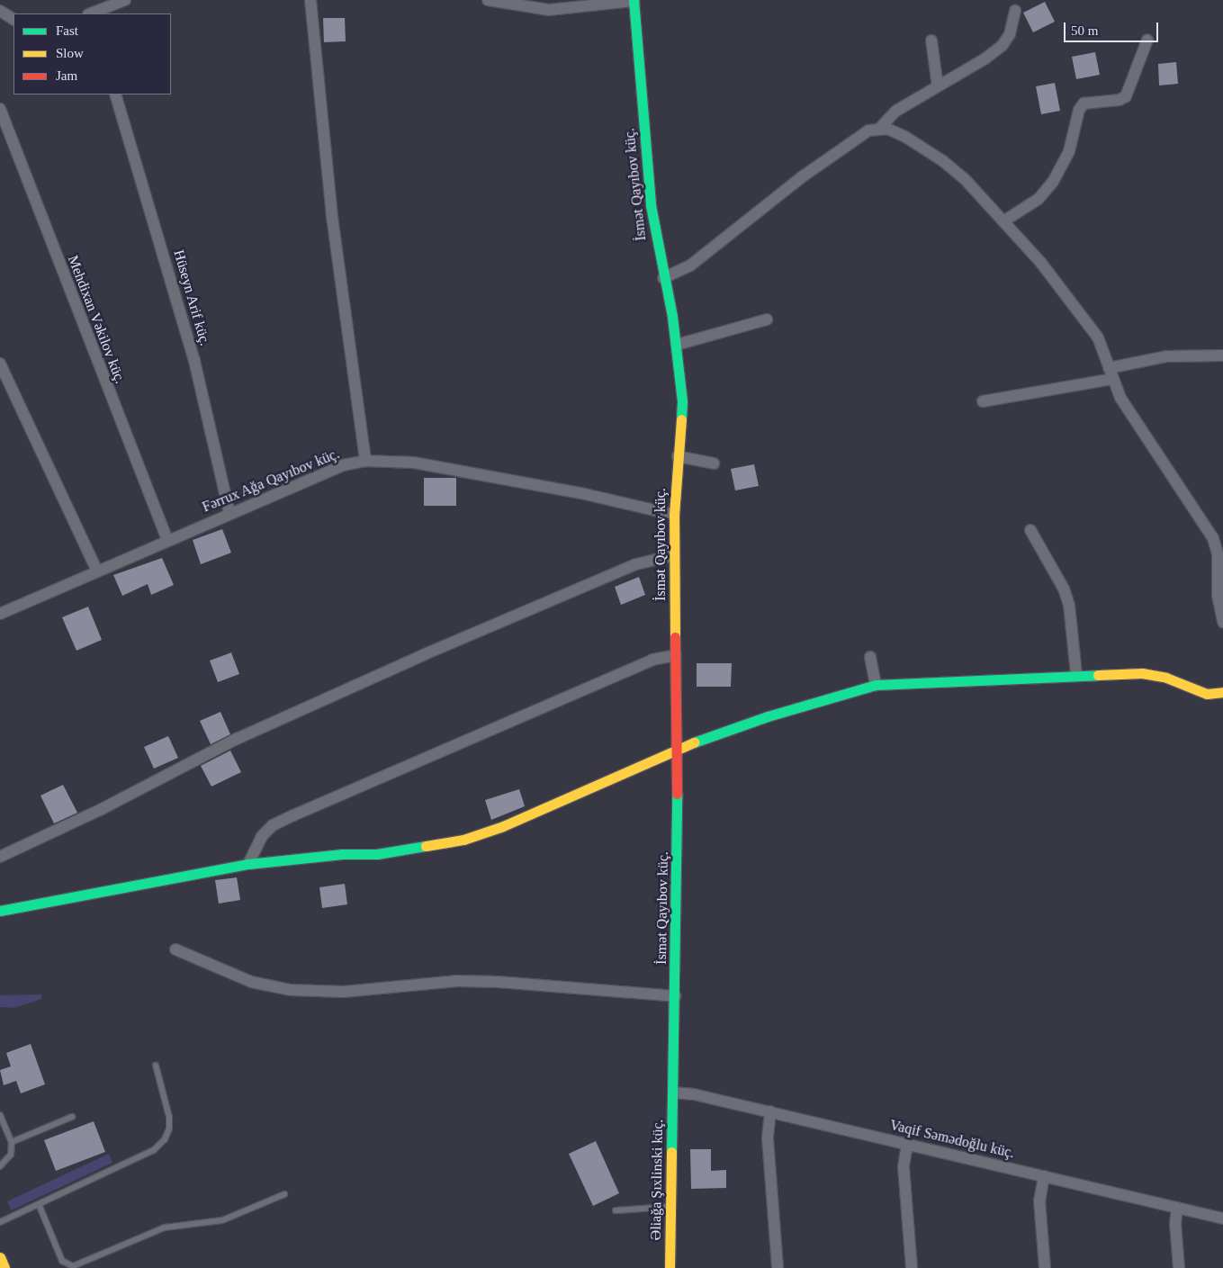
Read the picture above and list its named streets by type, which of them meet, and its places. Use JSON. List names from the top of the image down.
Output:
{
  "streets": {
    "street": [
      "İsmət Qayıbov küç.",
      "Hüseyn Arif küç.",
      "Mehdixan Vəkilov küç.",
      "Fərrux Ağa Qayıbov küç.",
      "Vaqif Səmədoğlu küç.",
      "Əliağa Şıxlinski küç."
    ]
  },
  "crossings": [
    ["İsmət Qayıbov küç.", "Fərrux Ağa Qayıbov küç."],
    ["İsmət Qayıbov küç.", "Vaqif Səmədoğlu küç."],
    ["İsmət Qayıbov küç.", "Əliağa Şıxlinski küç."],
    ["Hüseyn Arif küç.", "Fərrux Ağa Qayıbov küç."],
    ["Mehdixan Vəkilov küç.", "Fərrux Ağa Qayıbov küç."],
    ["Vaqif Səmədoğlu küç.", "Əliağa Şıxlinski küç."]
  ],
  "legend": ["Fast", "Slow", "Jam"],
  "scale_bar": "50 m"
}
